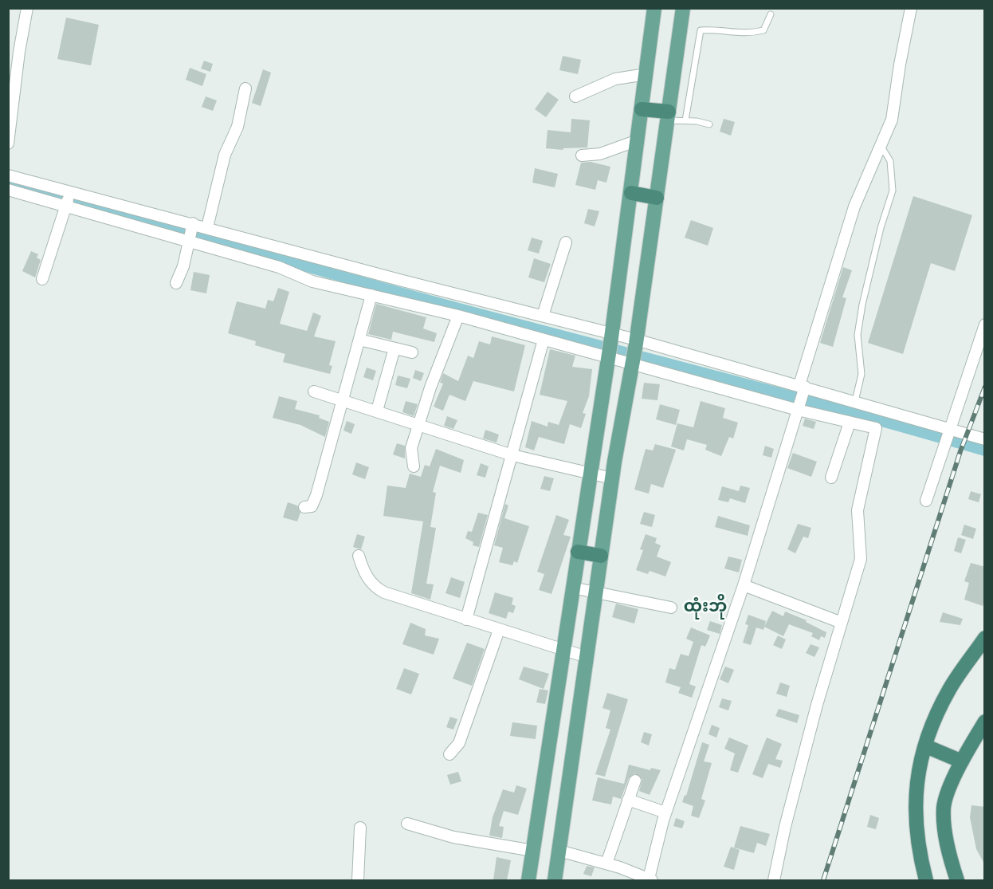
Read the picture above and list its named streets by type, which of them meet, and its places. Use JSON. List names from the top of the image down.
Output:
{
  "districts": ["ထုံးဘို"]
}
